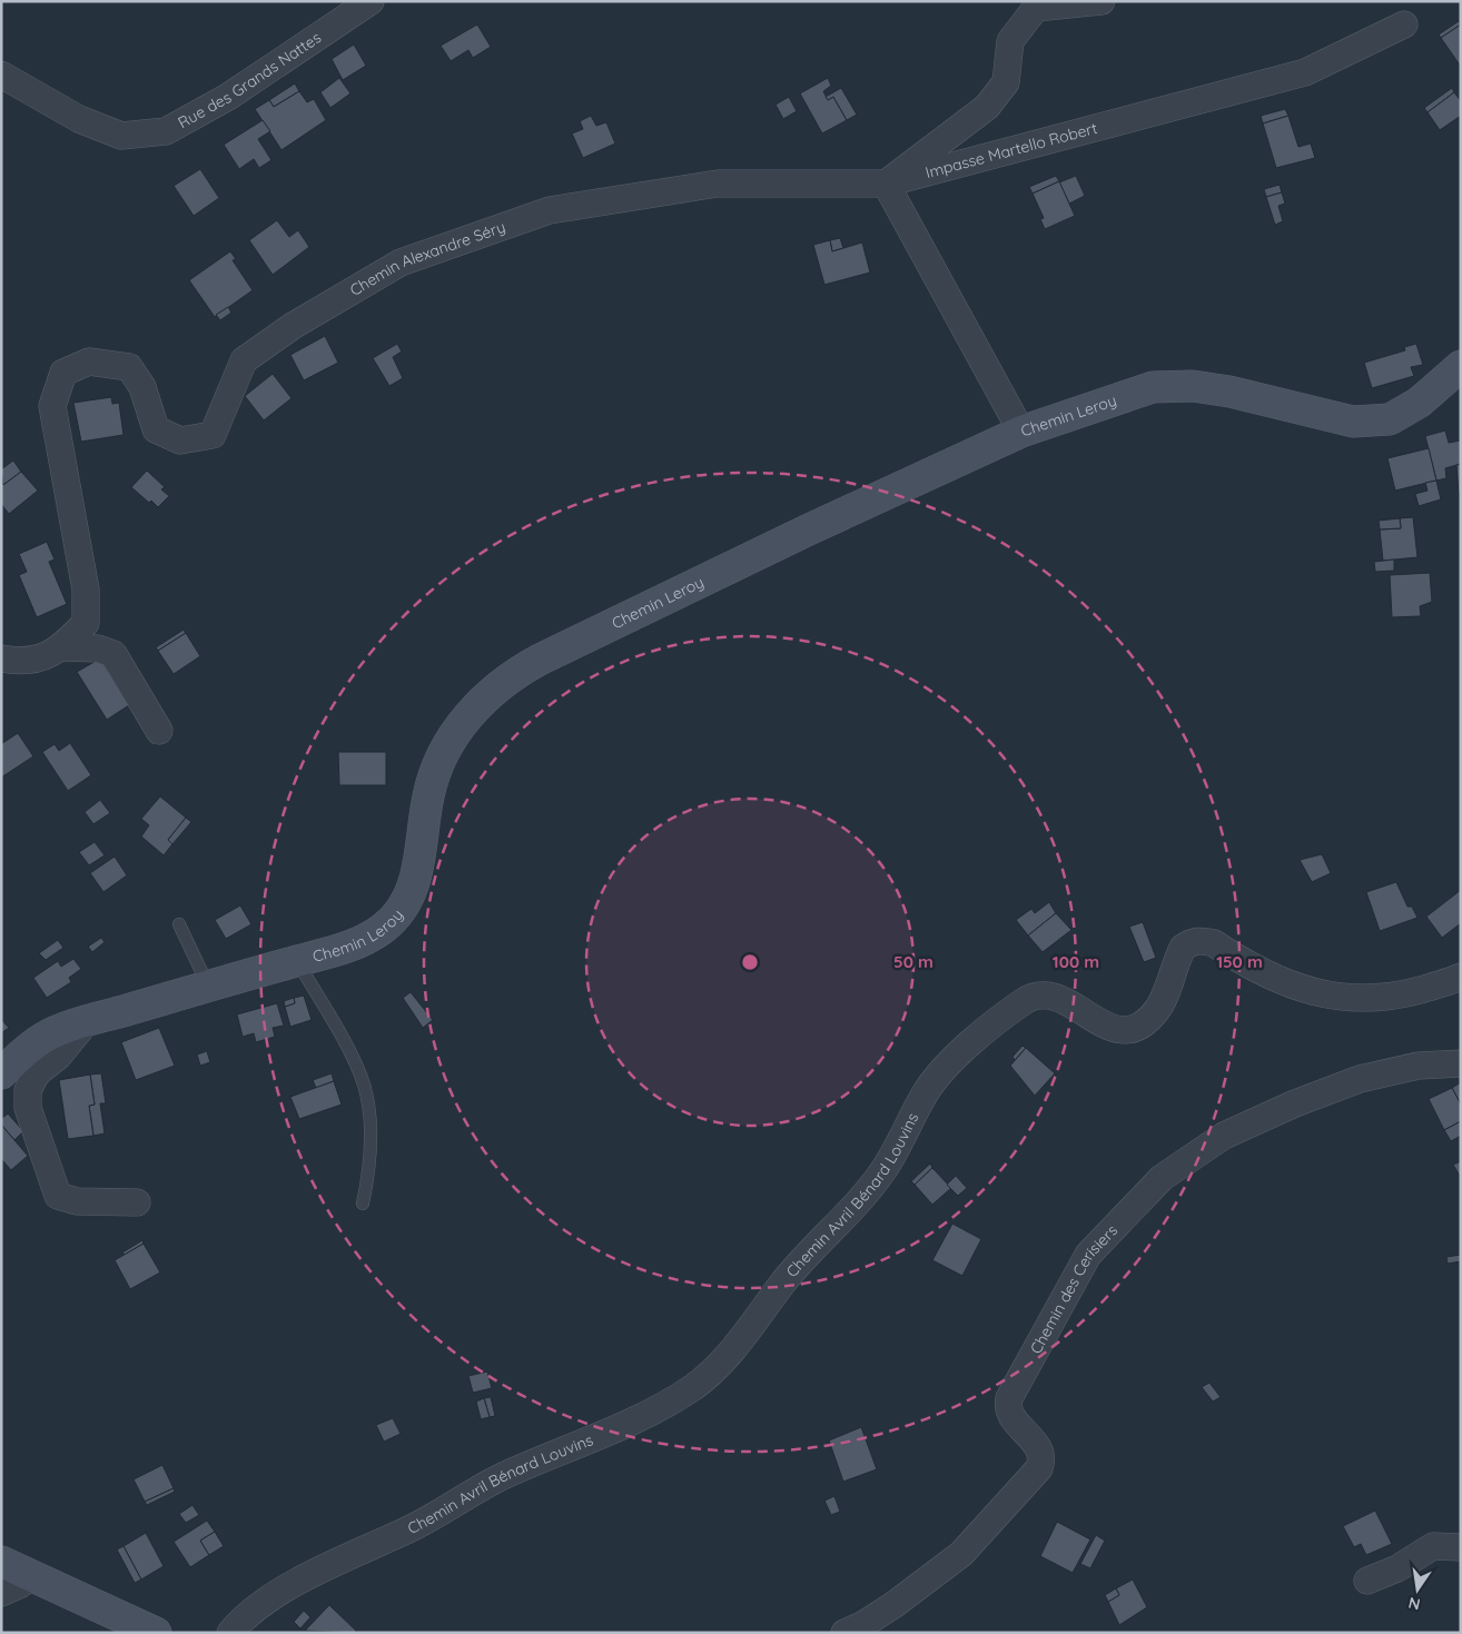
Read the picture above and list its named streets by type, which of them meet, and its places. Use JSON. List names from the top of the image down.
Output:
{
  "streets": {
    "street": [
      "Rue des Grands Nattes",
      "Impasse Martello Robert",
      "Chemin Alexandre Séry",
      "Chemin Leroy",
      "Chemin Avril Bénard Louvins",
      "Chemin des Cerisiers"
    ]
  },
  "crossings": [
    ["Impasse Martello Robert", "Chemin Alexandre Séry"]
  ],
  "north": "bottom",
  "rings": ["50 m", "100 m", "150 m"]
}
